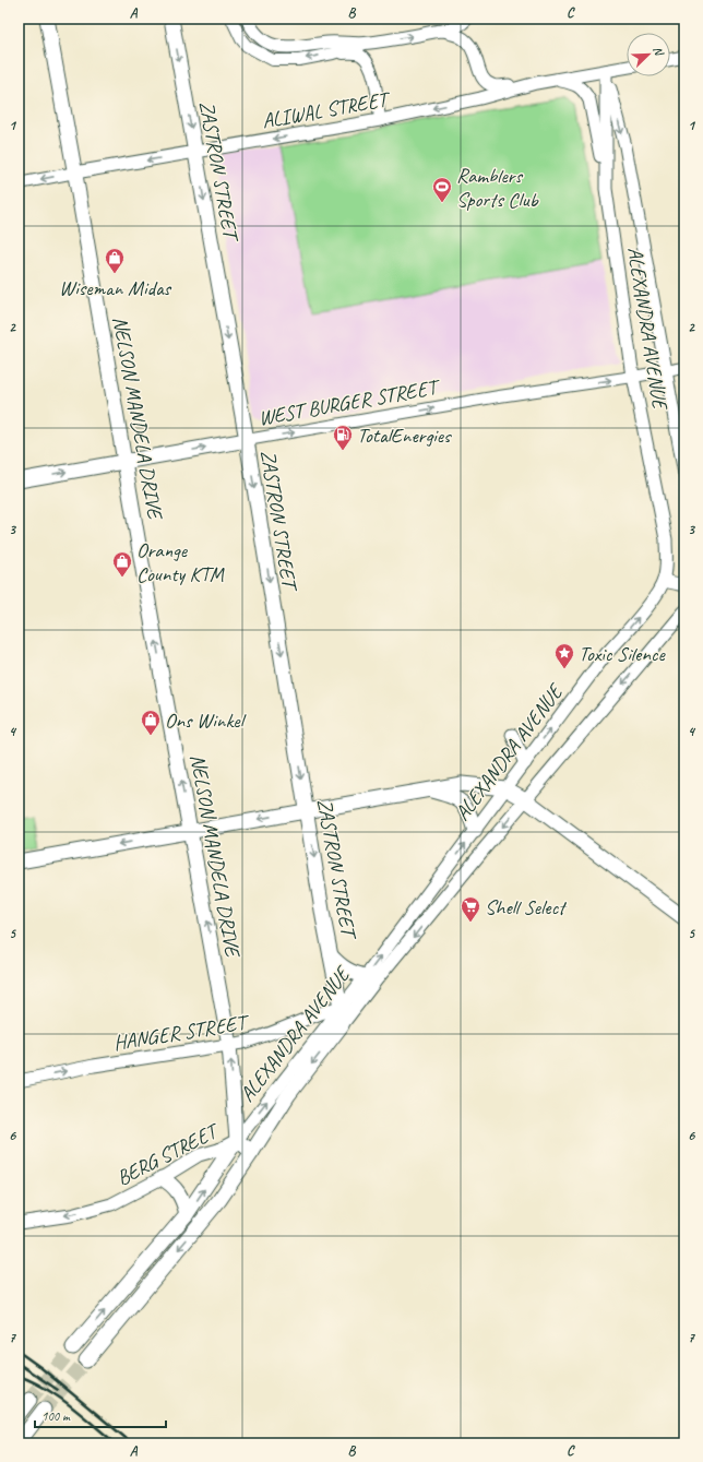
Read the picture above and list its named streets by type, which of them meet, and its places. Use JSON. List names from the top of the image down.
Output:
{
  "streets": {
    "main road": [
      "ALIWAL STREET",
      "ZASTRON STREET",
      "ALEXANDRA AVENUE",
      "WEST BURGER STREET",
      "NELSON MANDELA DRIVE",
      "HANGER STREET",
      "BERG STREET"
    ]
  },
  "crossings": [
    ["ALIWAL STREET", "ZASTRON STREET"],
    ["ALIWAL STREET", "ALEXANDRA AVENUE"],
    ["ALIWAL STREET", "NELSON MANDELA DRIVE"],
    ["ZASTRON STREET", "ALEXANDRA AVENUE"],
    ["ZASTRON STREET", "WEST BURGER STREET"],
    ["ZASTRON STREET", "HANGER STREET"],
    ["ALEXANDRA AVENUE", "WEST BURGER STREET"],
    ["ALEXANDRA AVENUE", "NELSON MANDELA DRIVE"],
    ["ALEXANDRA AVENUE", "HANGER STREET"],
    ["ALEXANDRA AVENUE", "BERG STREET"],
    ["WEST BURGER STREET", "NELSON MANDELA DRIVE"],
    ["NELSON MANDELA DRIVE", "HANGER STREET"],
    ["NELSON MANDELA DRIVE", "BERG STREET"]
  ],
  "one_way": [
    "ALIWAL STREET",
    "ZASTRON STREET",
    "WEST BURGER STREET",
    "NELSON MANDELA DRIVE",
    "HANGER STREET",
    "BERG STREET"
  ],
  "places": {
    "sports": ["Ramblers Sports Club"],
    "shop": ["Wiseman Midas", "Orange County KTM", "Ons Winkel"],
    "fuel station": ["TotalEnergies"],
    "place": ["Toxic Silence"],
    "supermarket": ["Shell Select"]
  },
  "scale_bar": "100 m",
  "north": "top right",
  "grid": {
    "columns": ["A", "B", "C"],
    "rows": [
      "1",
      "2",
      "3",
      "4",
      "5",
      "6",
      "7"
    ]
  }
}
